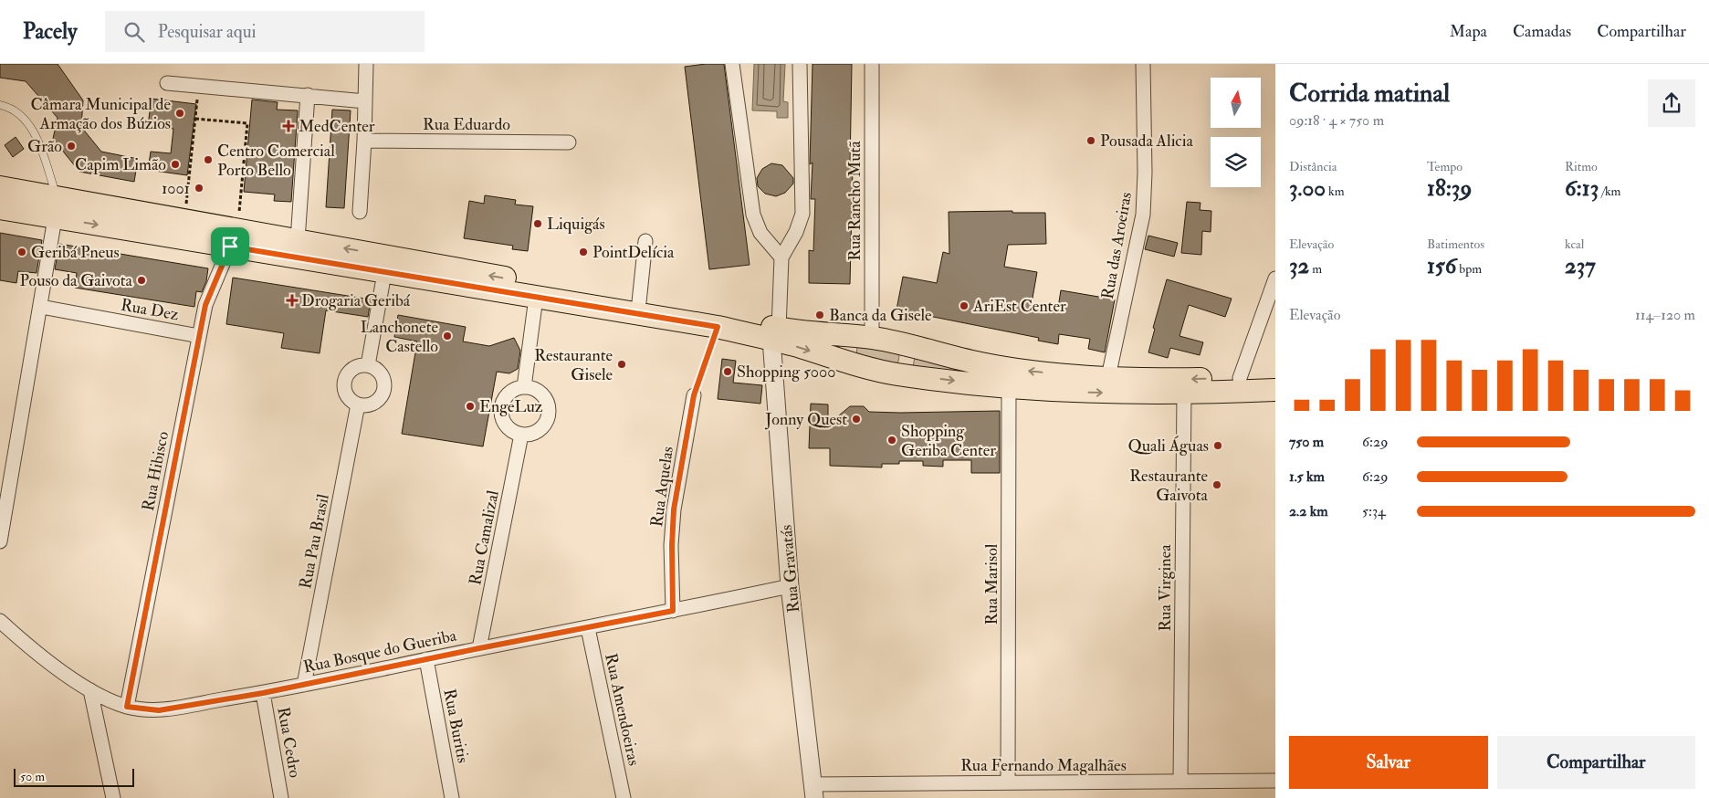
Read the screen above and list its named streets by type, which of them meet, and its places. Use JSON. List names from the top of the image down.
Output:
{
  "streets": {
    "street": [
      "Rua Eduardo",
      "Rua Rancho Mutã",
      "Rua das Aroeiras",
      "Rua Dez",
      "Rua Hibisco",
      "Rua Aquelas",
      "Rua Camalizal",
      "Rua Pau Brasil",
      "Rua Gravatás",
      "Rua Marisol",
      "Rua Virginea",
      "Rua Bosque do Gueriba",
      "Rua Amendoeiras",
      "Rua Buritis",
      "Rua Cedro",
      "Rua Fernando Magalhães"
    ]
  },
  "crossings": [
    ["Rua Dez", "Rua Hibisco"],
    ["Rua Hibisco", "Rua Bosque do Gueriba"],
    ["Rua Aquelas", "Rua Bosque do Gueriba"],
    ["Rua Camalizal", "Rua Bosque do Gueriba"],
    ["Rua Pau Brasil", "Rua Bosque do Gueriba"],
    ["Rua Gravatás", "Rua Bosque do Gueriba"],
    ["Rua Gravatás", "Rua Fernando Magalhães"],
    ["Rua Marisol", "Rua Fernando Magalhães"],
    ["Rua Virginea", "Rua Fernando Magalhães"],
    ["Rua Bosque do Gueriba", "Rua Amendoeiras"],
    ["Rua Bosque do Gueriba", "Rua Buritis"],
    ["Rua Bosque do Gueriba", "Rua Cedro"]
  ],
  "places": {
    "other": [
      "Câmara Municipal de Armação dos Búzios",
      "Pousada Alicia",
      "Grão",
      "Centro Comercial Porto Bello",
      "Capim Limão",
      "1001",
      "Liquigás",
      "Geribá Pneus",
      "PointDelícia",
      "Pouso da Gaivota",
      "AriEst Center",
      "Banca da Gisele",
      "Lanchonete Castello",
      "Restaurante Gisele",
      "Shopping 5000",
      "EngeLuz",
      "Jonny Quest",
      "Shopping Geriba Center",
      "Quali Águas",
      "Restaurante Gaivota"
    ],
    "health": ["MedCenter", "Drogaria Geribá"]
  },
  "scale_bar": "50 m",
  "north": "top",
  "page": {
    "header": "Pacely",
    "search": "Pesquisar aqui",
    "nav": ["Mapa", "Camadas", "Compartilhar"],
    "heading": ["Corrida matinal", "09:18 · 4 × 750 m"],
    "stats": [
      ["Distância", "3.00 km"],
      ["Tempo", "18:39"],
      ["Ritmo", "6:13 /km"],
      ["Elevação", "32 m"],
      ["Batimentos", "156 bpm"],
      ["kcal", "237"]
    ],
    "chart": ["Elevação", "114–120 m"],
    "list": [
      {
        "name": "750 m",
        "note": "6:29"
      },
      {
        "name": "1.5 km",
        "note": "6:29"
      },
      {
        "name": "2.2 km",
        "note": "5:34"
      }
    ],
    "buttons": ["Salvar", "Compartilhar"],
    "scale": "50 m"
  }
}
